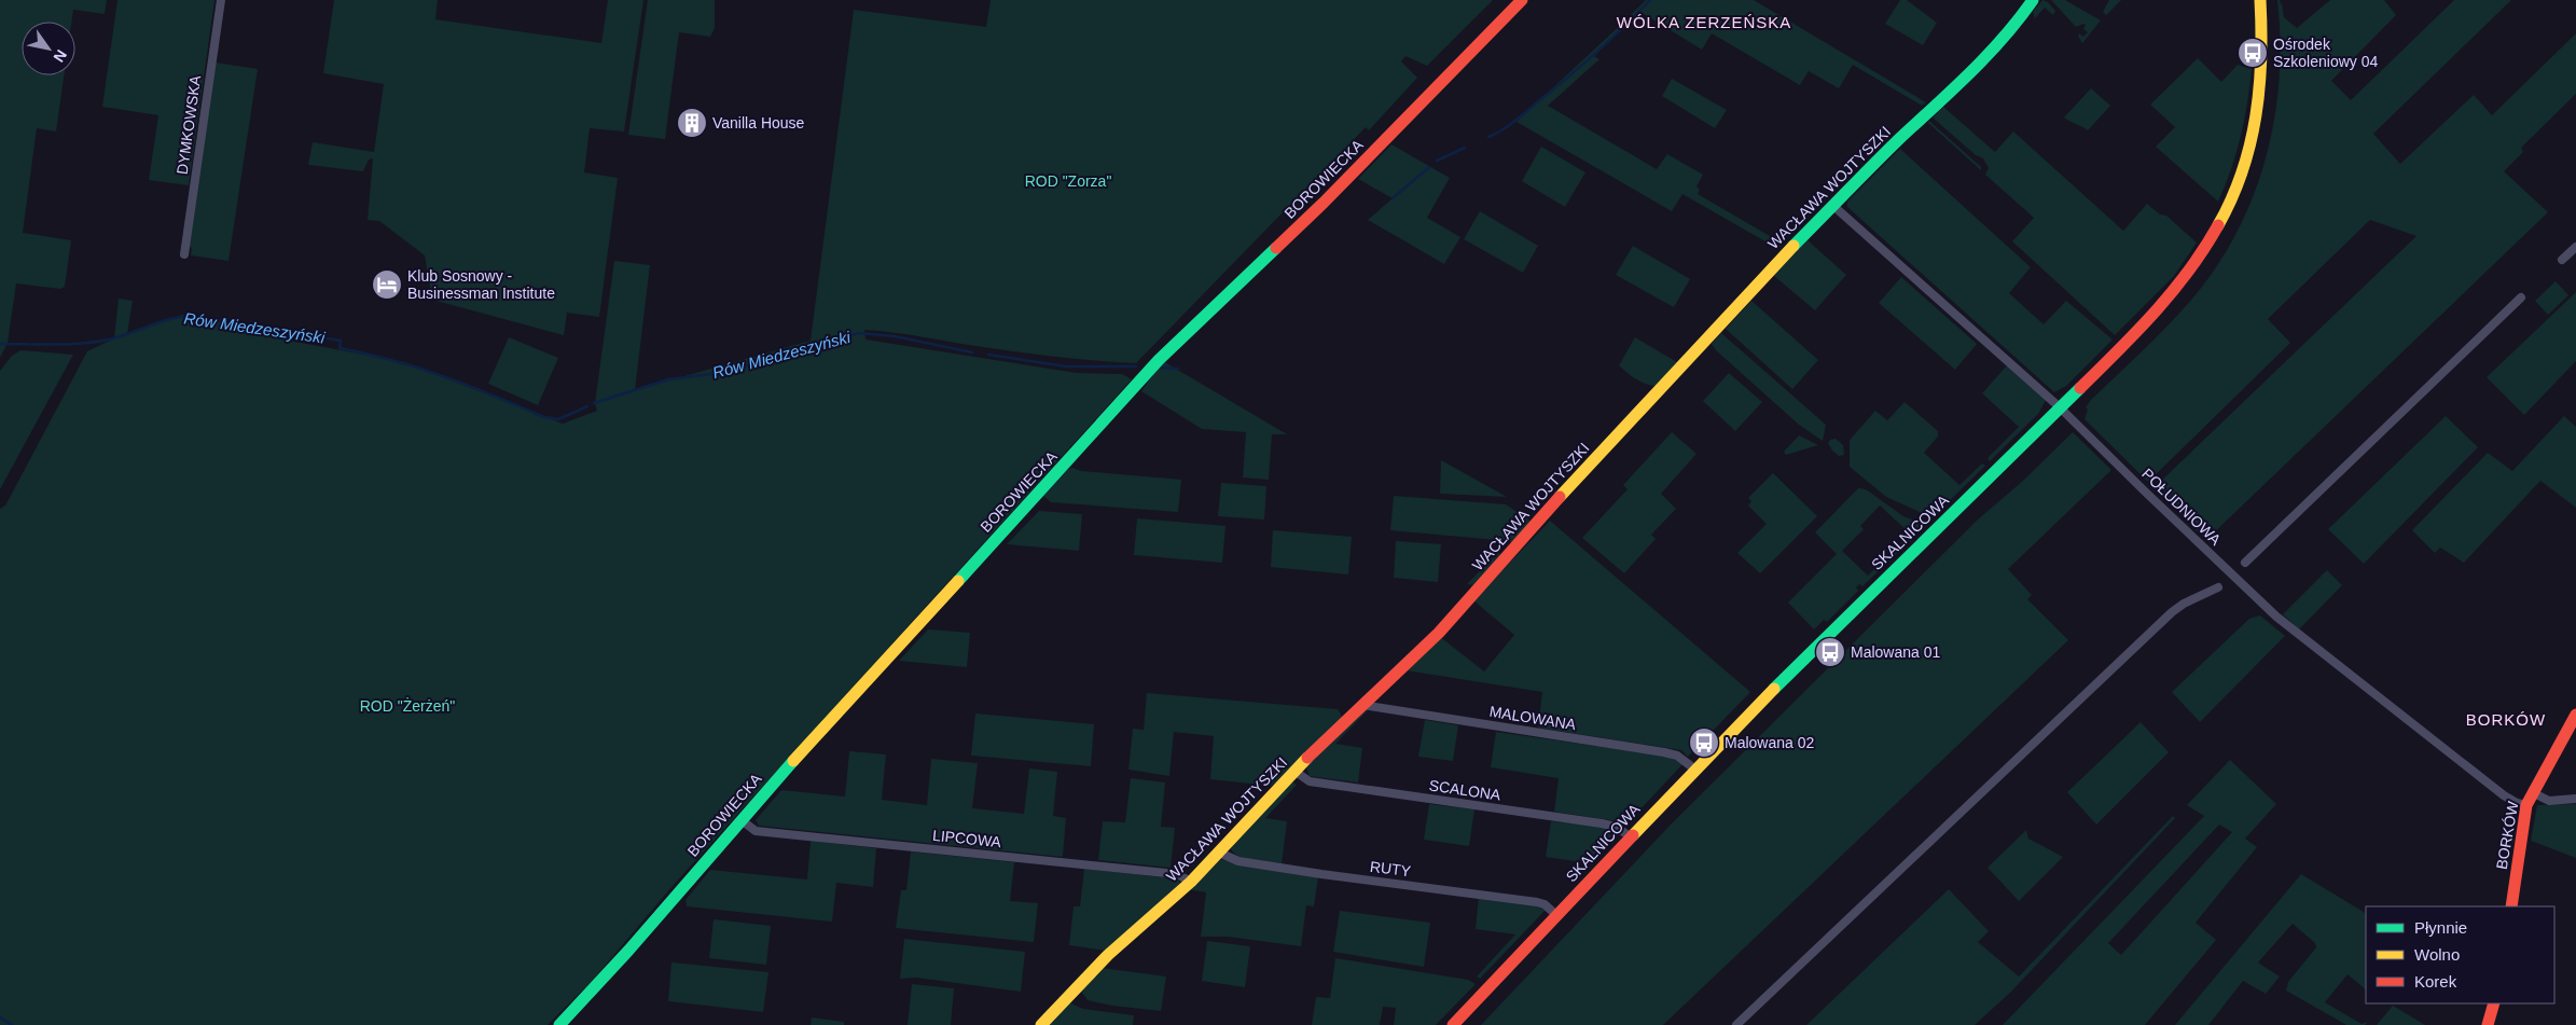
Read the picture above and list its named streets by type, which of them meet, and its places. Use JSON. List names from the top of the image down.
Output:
{
  "streets": {
    "street": [
      "DYMKOWSKA",
      "BOROWIECKA",
      "WACŁAWA WOJTYSZKI",
      "POŁUDNIOWA",
      "SKALNICOWA",
      "MALOWANA",
      "SCALONA",
      "BORKÓW",
      "LIPCOWA",
      "RUTY"
    ]
  },
  "crossings": [
    ["BOROWIECKA", "LIPCOWA"],
    ["WACŁAWA WOJTYSZKI", "POŁUDNIOWA"],
    ["WACŁAWA WOJTYSZKI", "MALOWANA"],
    ["WACŁAWA WOJTYSZKI", "SCALONA"],
    ["WACŁAWA WOJTYSZKI", "LIPCOWA"],
    ["WACŁAWA WOJTYSZKI", "RUTY"],
    ["POŁUDNIOWA", "SKALNICOWA"],
    ["POŁUDNIOWA", "BORKÓW"],
    ["SKALNICOWA", "MALOWANA"],
    ["SKALNICOWA", "SCALONA"],
    ["SKALNICOWA", "RUTY"]
  ],
  "districts": ["WÓLKA ZERZEŃSKA", "BORKÓW"],
  "water": ["Rów Miedzeszyński"],
  "parks": ["ROD \"Zorza\"", "ROD \"Żerżeń\""],
  "places": {
    "bus stop": ["Ośrodek Szkoleniowy 04", "Malowana 01", "Malowana 02"],
    "building": ["Vanilla House"],
    "hotel": ["Klub Sosnowy - Businessman Institute"]
  },
  "legend": ["Płynnie", "Wolno", "Korek"],
  "north": "bottom right"
}
